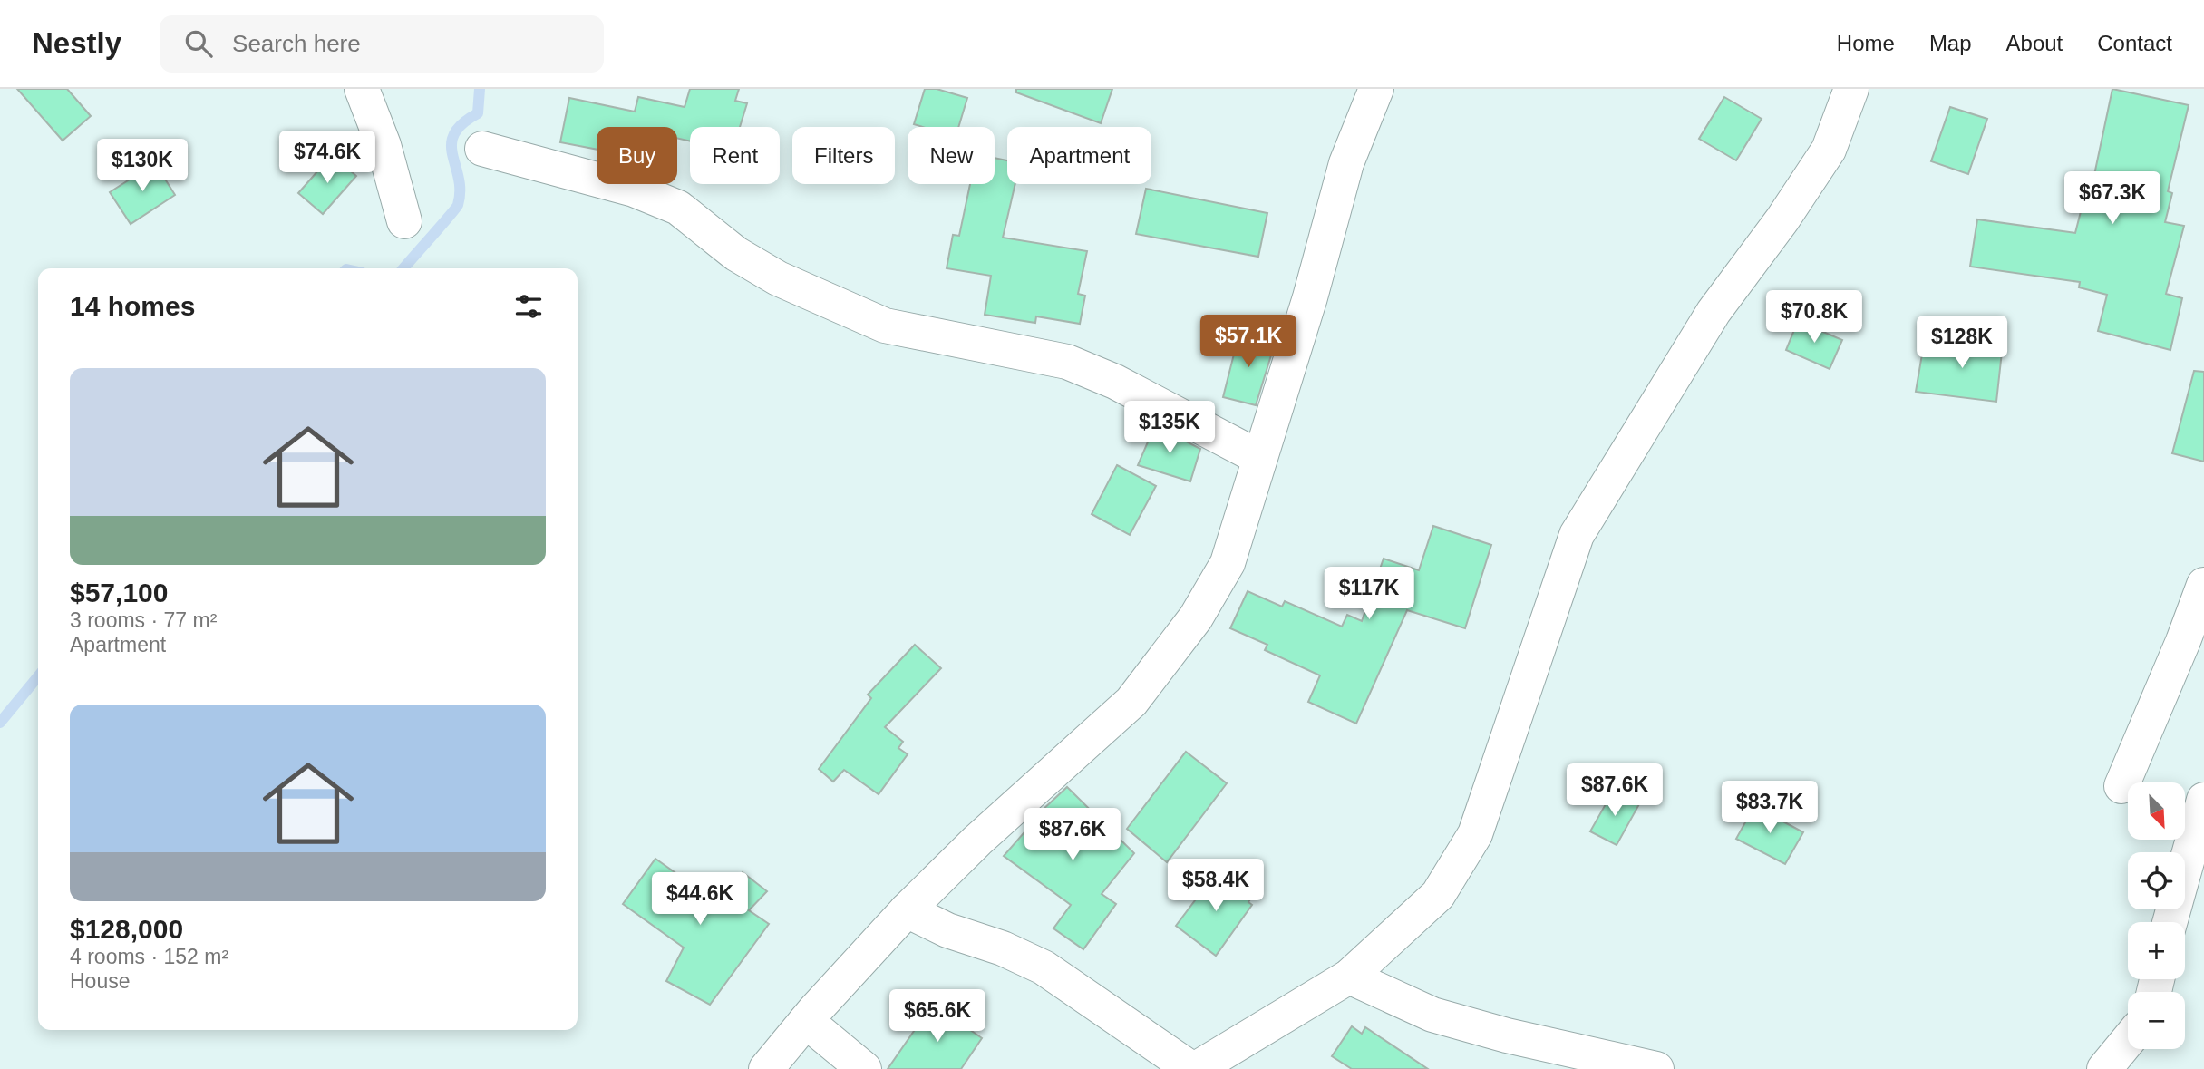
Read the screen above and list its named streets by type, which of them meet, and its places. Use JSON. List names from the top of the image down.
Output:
{
  "north": "bottom right",
  "page": {
    "header": "Nestly",
    "search": "Search here",
    "nav": [
      "Home",
      "Map",
      "About",
      "Contact"
    ],
    "chip": [
      "Buy",
      "Rent",
      "Filters",
      "New",
      "Apartment"
    ],
    "price": [
      "$74.6K",
      "$130K",
      "$67.3K",
      "$70.8K",
      "$57.1K",
      "$128K",
      "$135K",
      "$117K",
      "$87.6K",
      "$83.7K",
      "$87.6K",
      "$58.4K",
      "$44.6K",
      "$65.6K"
    ],
    "heading": "14 homes",
    "list": [
      {
        "name": "$57,100",
        "note": "3 rooms · 77 m² · Apartment"
      },
      {
        "name": "$128,000",
        "note": "4 rooms · 152 m² · House"
      }
    ],
    "map_buttons": ["+", "−"]
  }
}
